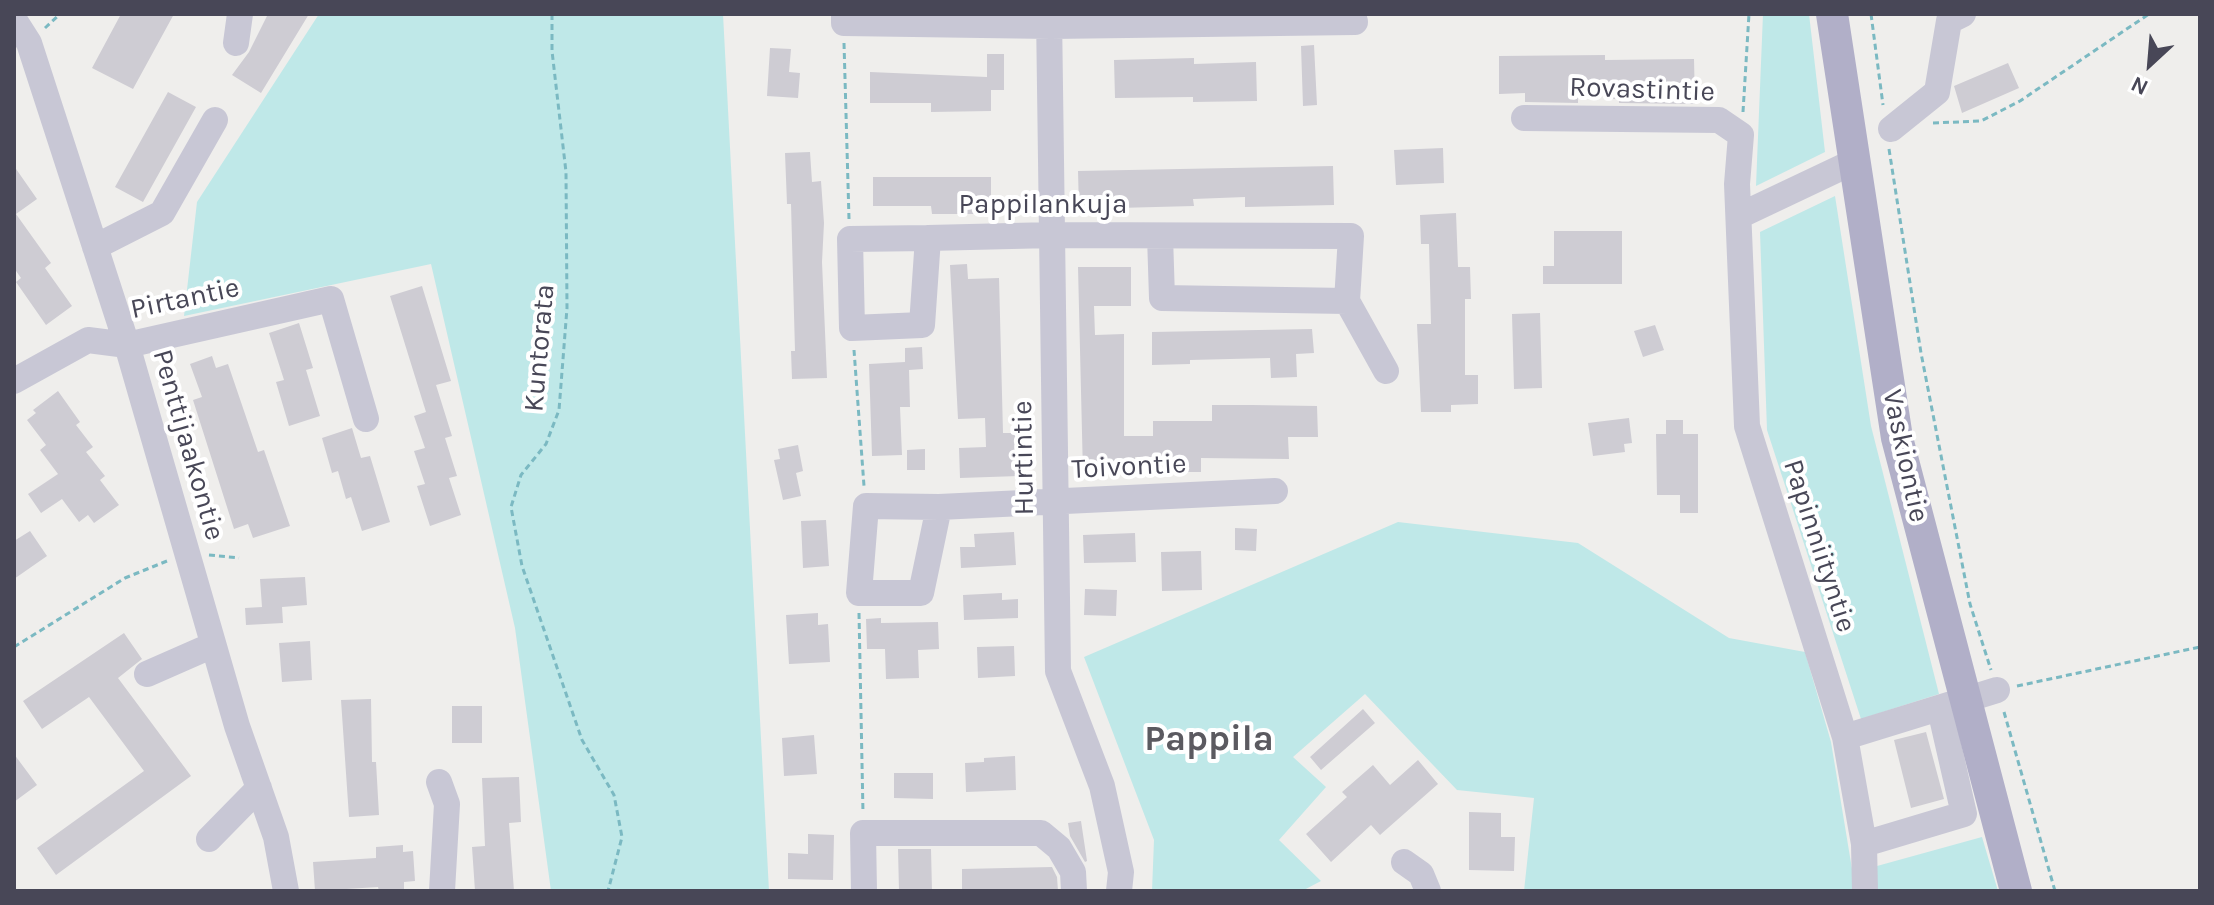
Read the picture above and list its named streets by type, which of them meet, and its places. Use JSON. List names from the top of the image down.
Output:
{
  "streets": {
    "main road": ["Vaskiontie"],
    "street": [
      "Rovastintie",
      "Pappilankuja",
      "Pirtantie",
      "Penttijaakontie",
      "Hurtintie",
      "Toivontie",
      "Papinniityntie"
    ],
    "path": ["Kuntorata"]
  },
  "crossings": [
    ["Rovastintie", "Papinniityntie"],
    ["Pappilankuja", "Hurtintie"],
    ["Pirtantie", "Penttijaakontie"],
    ["Hurtintie", "Toivontie"]
  ],
  "districts": ["Pappila"],
  "north": "bottom left"
}
